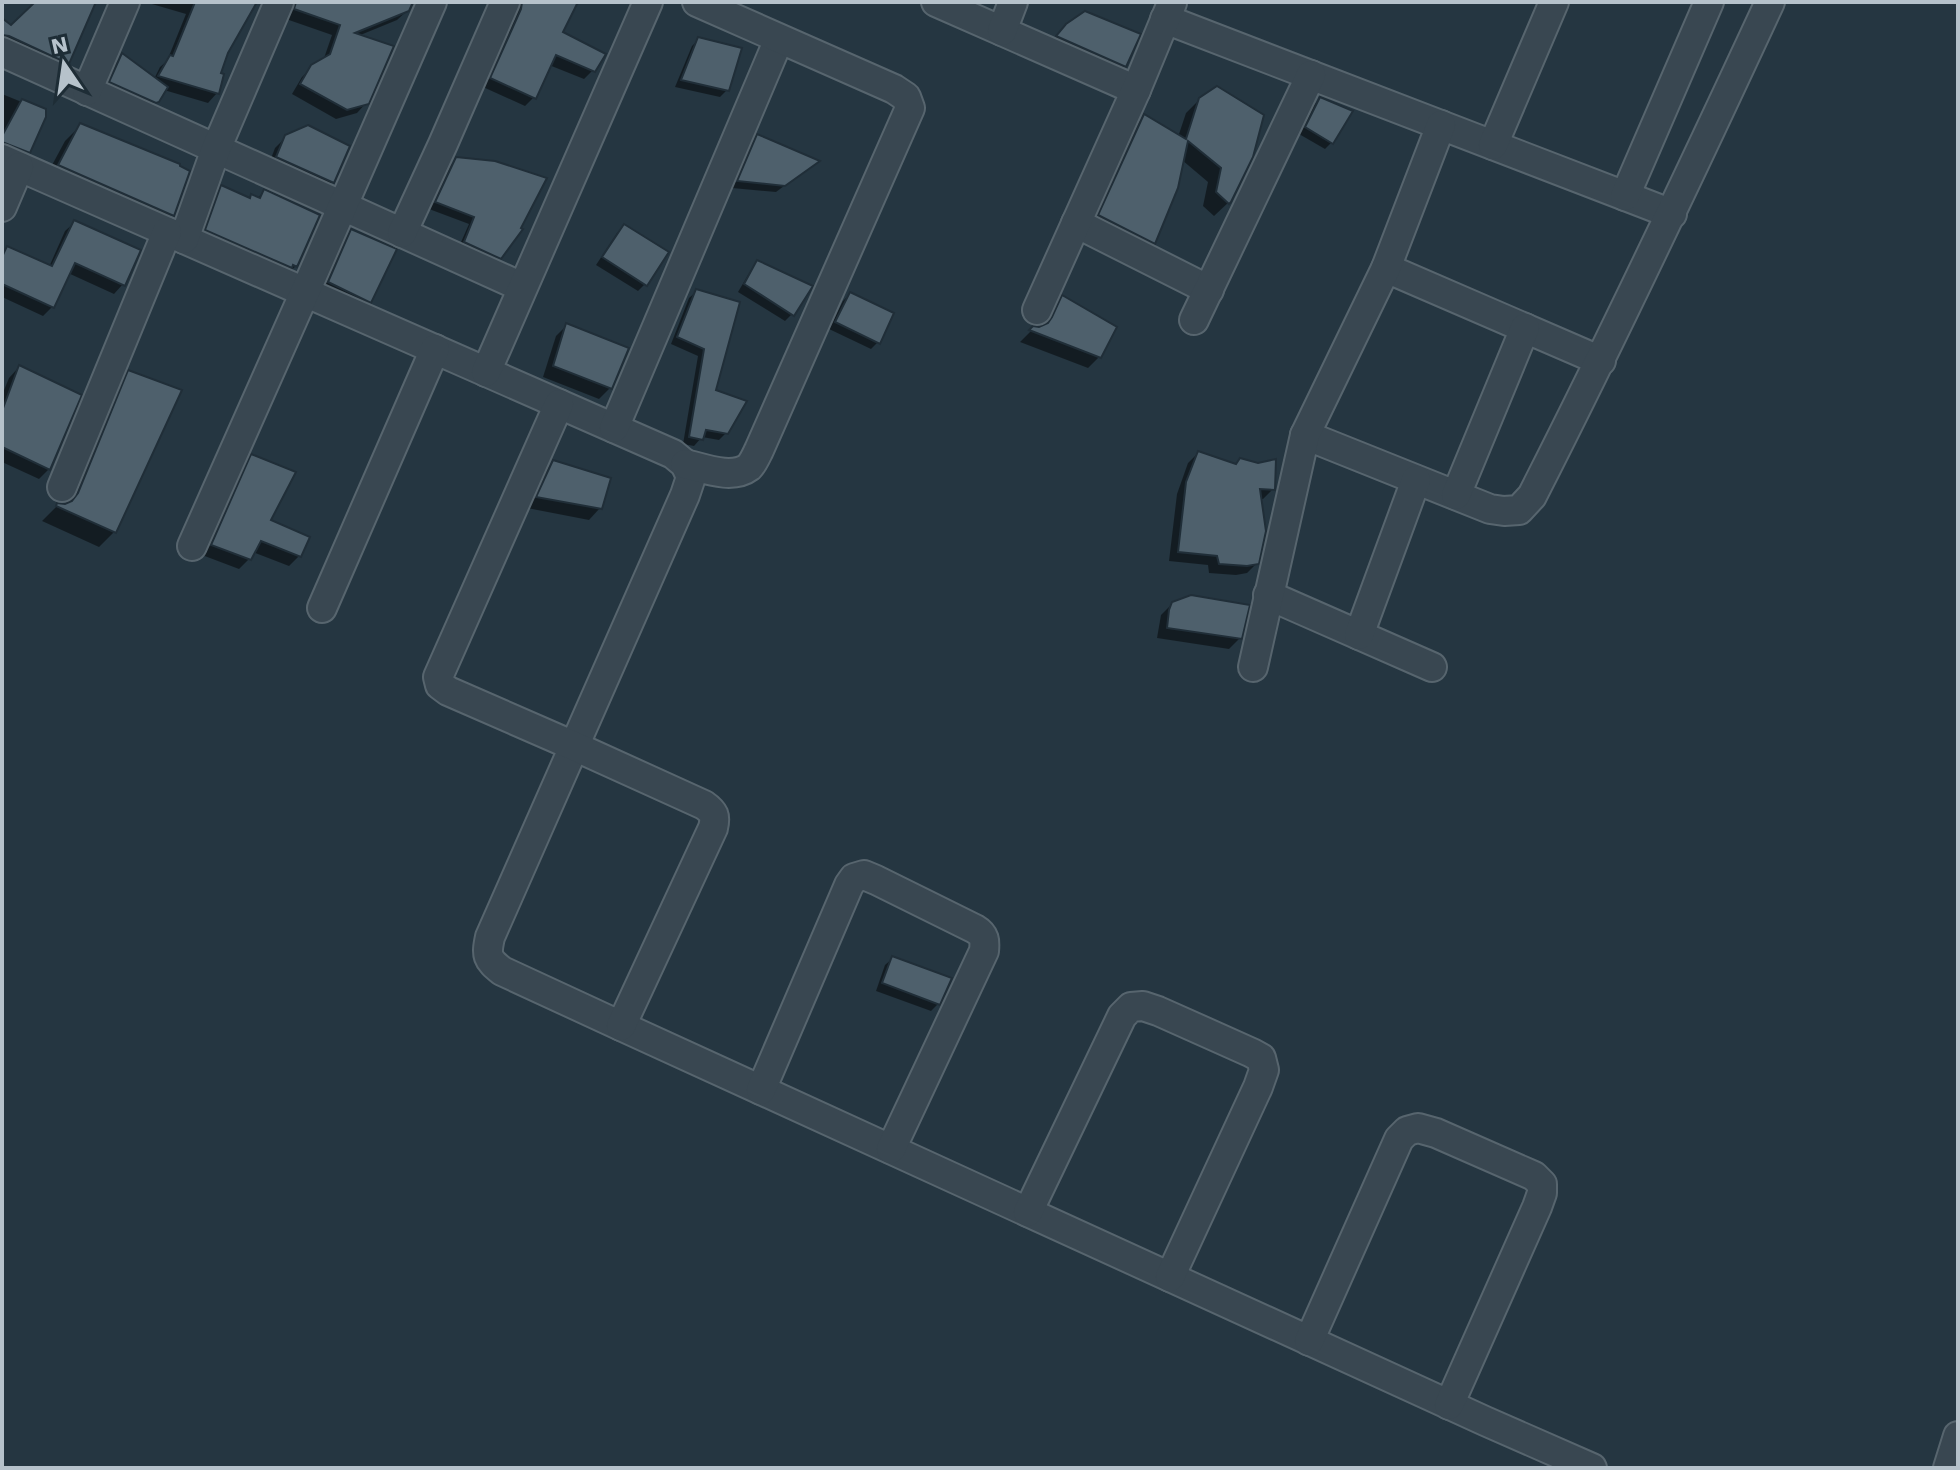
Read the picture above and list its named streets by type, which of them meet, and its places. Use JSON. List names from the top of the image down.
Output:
{
  "north": "top"
}
